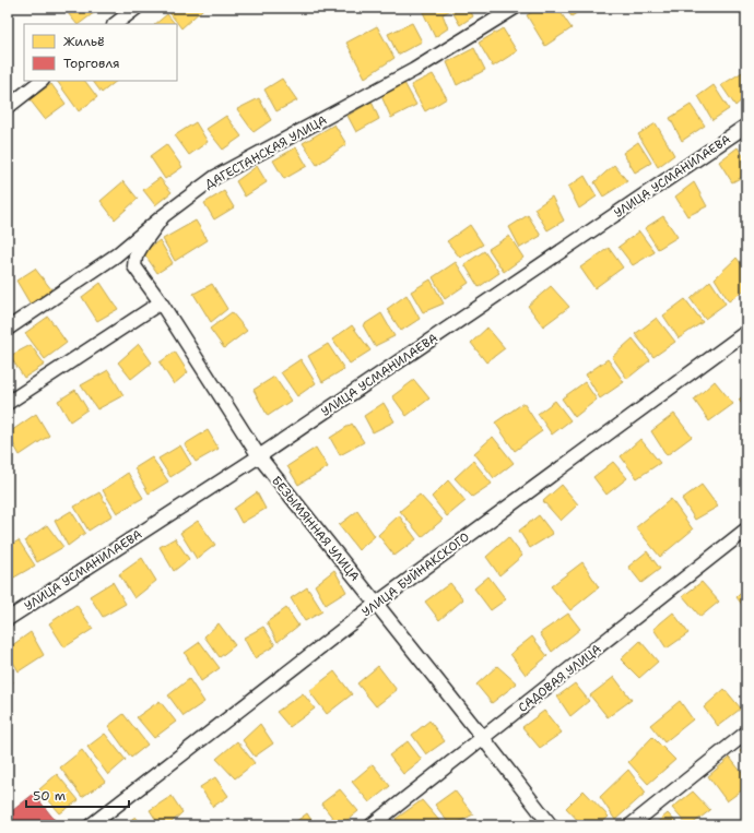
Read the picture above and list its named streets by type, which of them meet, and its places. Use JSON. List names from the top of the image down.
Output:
{
  "streets": {
    "street": [
      "ДАГЕСТАНСКАЯ УЛИЦА",
      "УЛИЦА УСМАНИЛАЕВА",
      "БЕЗЫМЯННАЯ УЛИЦА",
      "УЛИЦА БУЙНАКСКОГО",
      "САДОВАЯ УЛИЦА"
    ]
  },
  "crossings": [
    ["ДАГЕСТАНСКАЯ УЛИЦА", "БЕЗЫМЯННАЯ УЛИЦА"],
    ["УЛИЦА УСМАНИЛАЕВА", "БЕЗЫМЯННАЯ УЛИЦА"],
    ["БЕЗЫМЯННАЯ УЛИЦА", "УЛИЦА БУЙНАКСКОГО"],
    ["БЕЗЫМЯННАЯ УЛИЦА", "САДОВАЯ УЛИЦА"]
  ],
  "legend": ["Жильё", "Торговля"],
  "scale_bar": "50 m"
}
